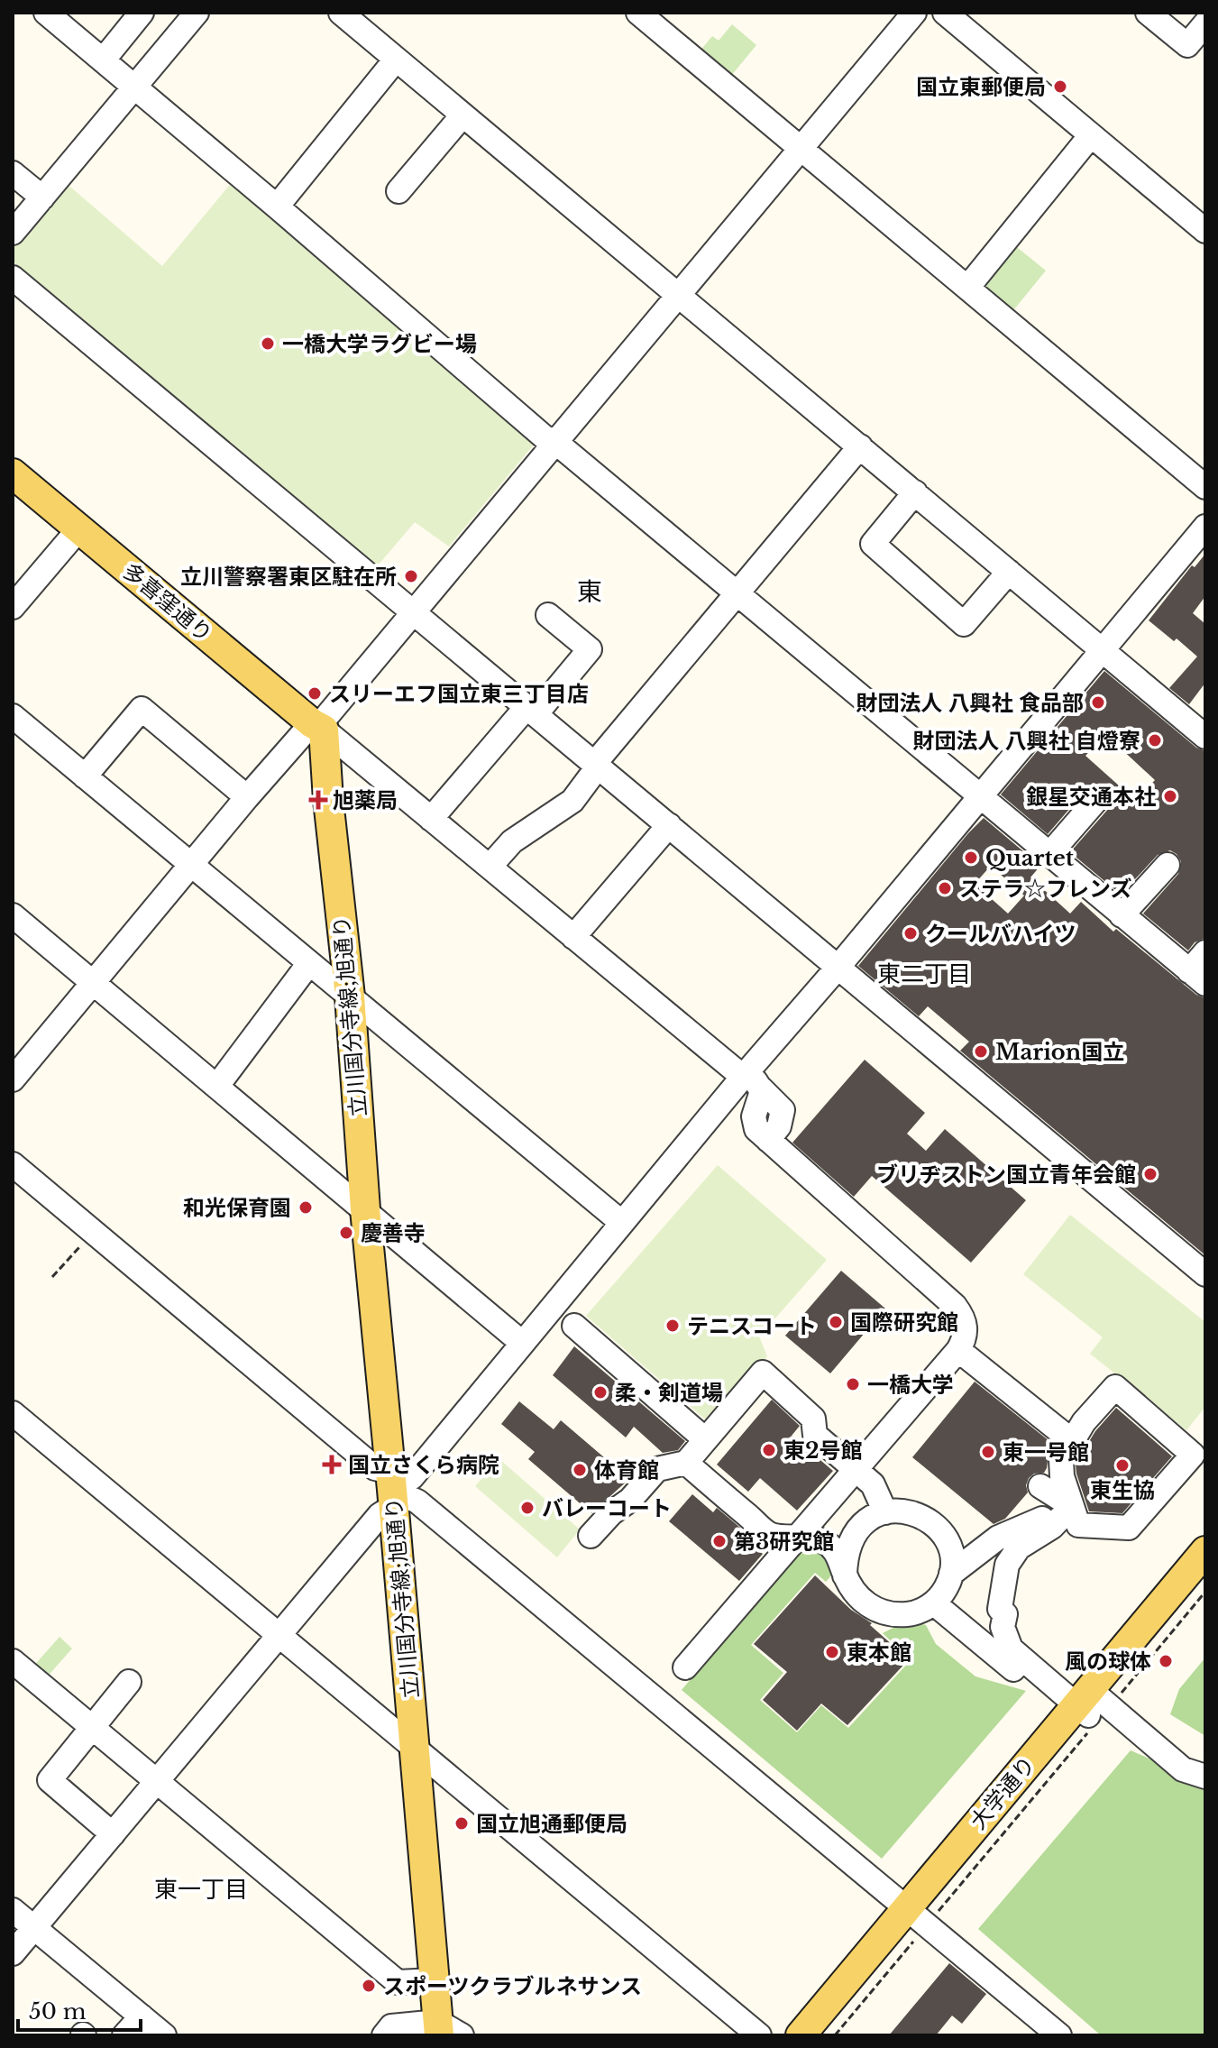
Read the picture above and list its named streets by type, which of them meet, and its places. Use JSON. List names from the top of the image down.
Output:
{
  "streets": {
    "main road": ["多喜窪通り", "立川国分寺線;旭通り", "大学通り"]
  },
  "crossings": [
    ["多喜窪通り", "立川国分寺線;旭通り"]
  ],
  "districts": ["東", "東二丁目", "東一丁目"],
  "places": {
    "other": [
      "国立東郵便局",
      "一橋大学ラグビー場",
      "立川警察署東区駐在所",
      "スリーエフ国立東三丁目店",
      "財団法人 八興社 食品部",
      "財団法人 八興社 自燈寮",
      "銀星交通本社",
      "Quartet",
      "ステラ☆フレンズ",
      "クールバハイツ",
      "Marion国立",
      "ブリヂストン国立青年会館",
      "和光保育園",
      "慶善寺",
      "国際研究館",
      "テニスコート",
      "一橋大学",
      "柔・剣道場",
      "東2号館",
      "東一号館",
      "東生協",
      "体育館",
      "バレーコート",
      "第3研究館",
      "東本館",
      "風の球体",
      "国立旭通郵便局",
      "スポーツクラブルネサンス"
    ],
    "health": ["旭薬局", "国立さくら病院"]
  },
  "scale_bar": "50 m"
}
